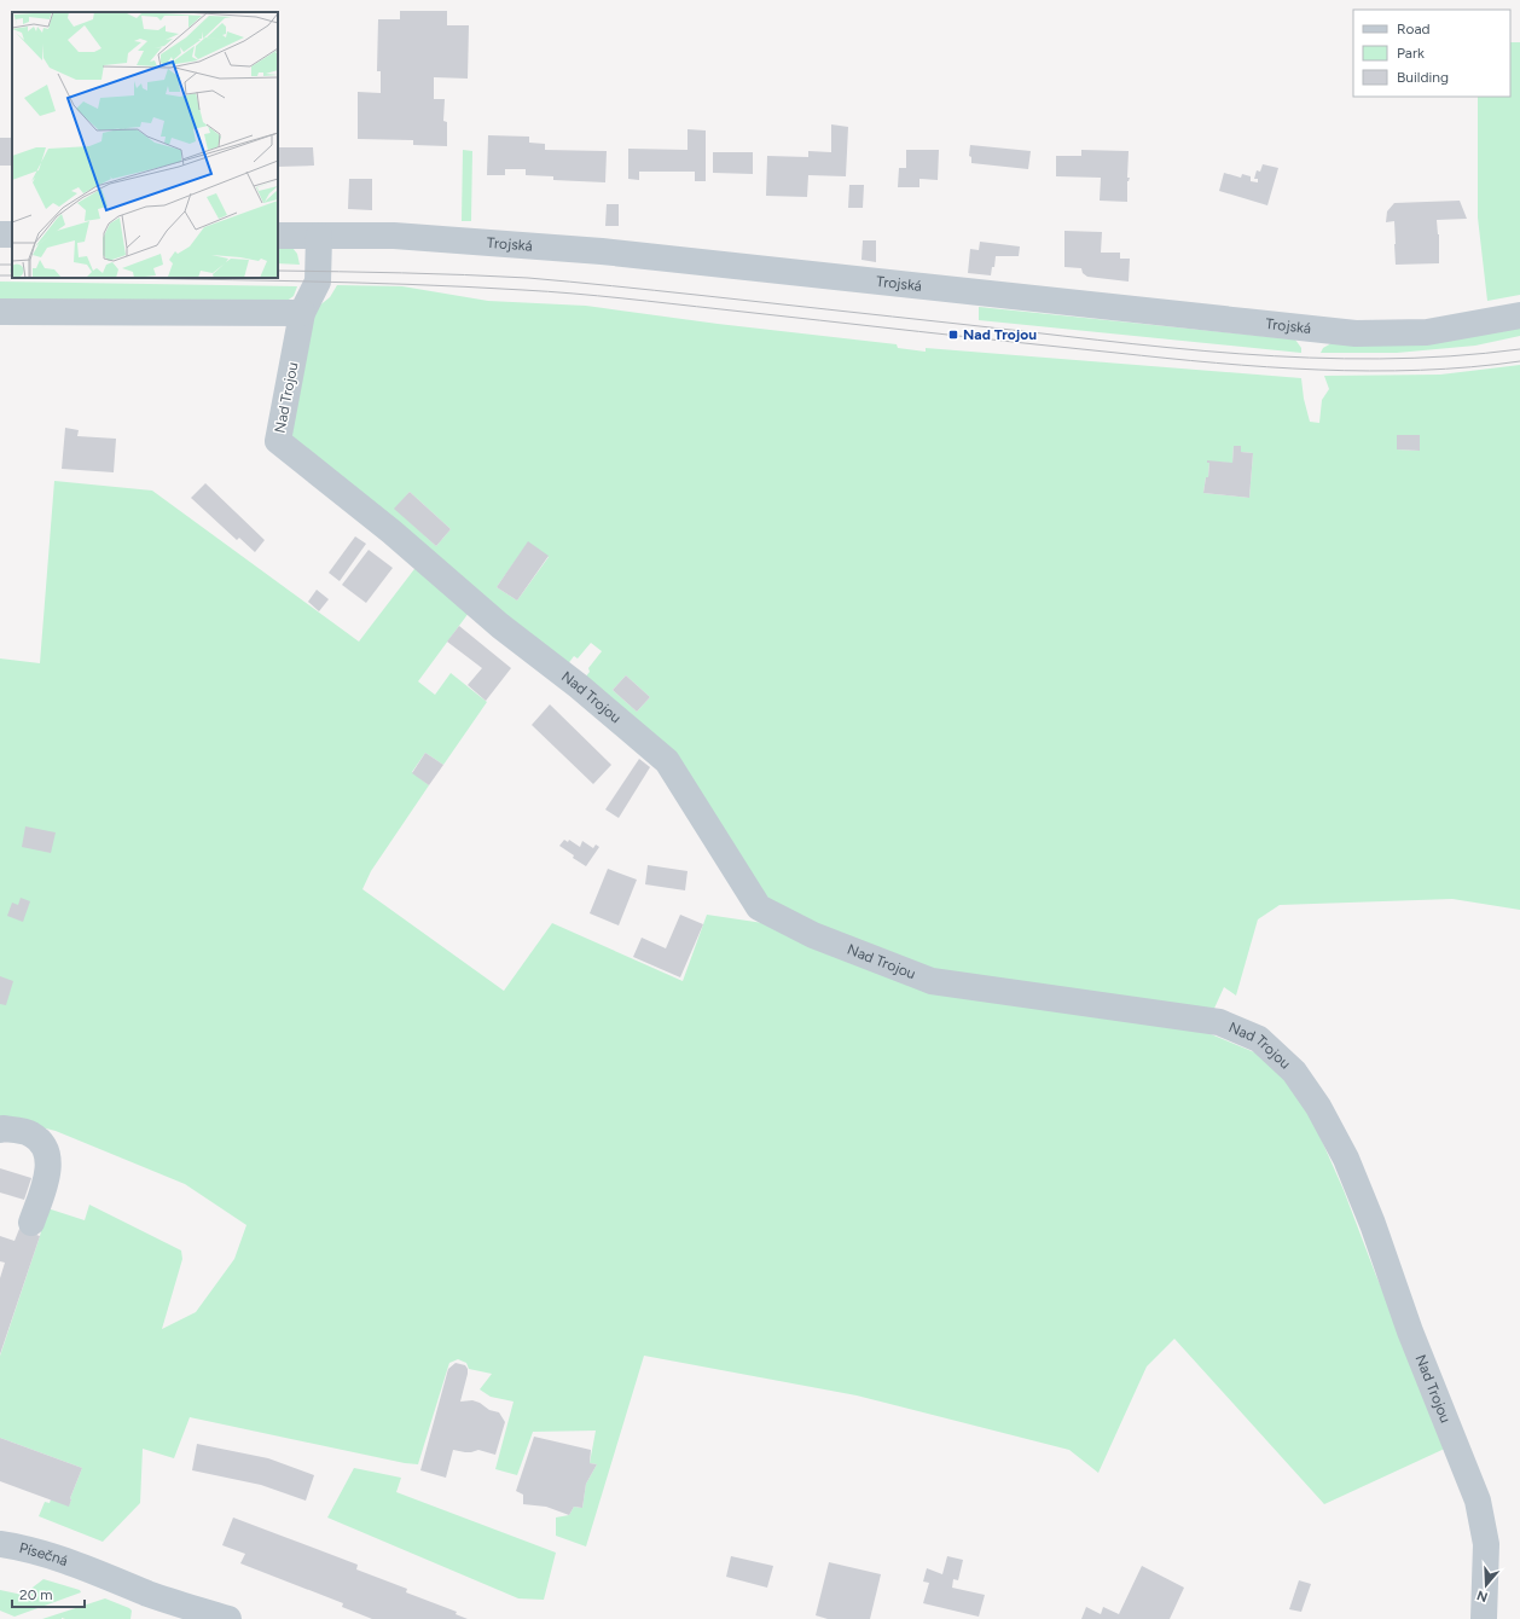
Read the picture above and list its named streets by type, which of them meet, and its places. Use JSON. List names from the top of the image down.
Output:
{
  "streets": {
    "street": ["Trojská", "Nad Trojou", "Písečná"]
  },
  "crossings": [
    ["Trojská", "Nad Trojou"]
  ],
  "places": {
    "transit": ["Nad Trojou"]
  },
  "legend": ["Road", "Park", "Building"],
  "scale_bar": "20 m",
  "north": "bottom"
}
